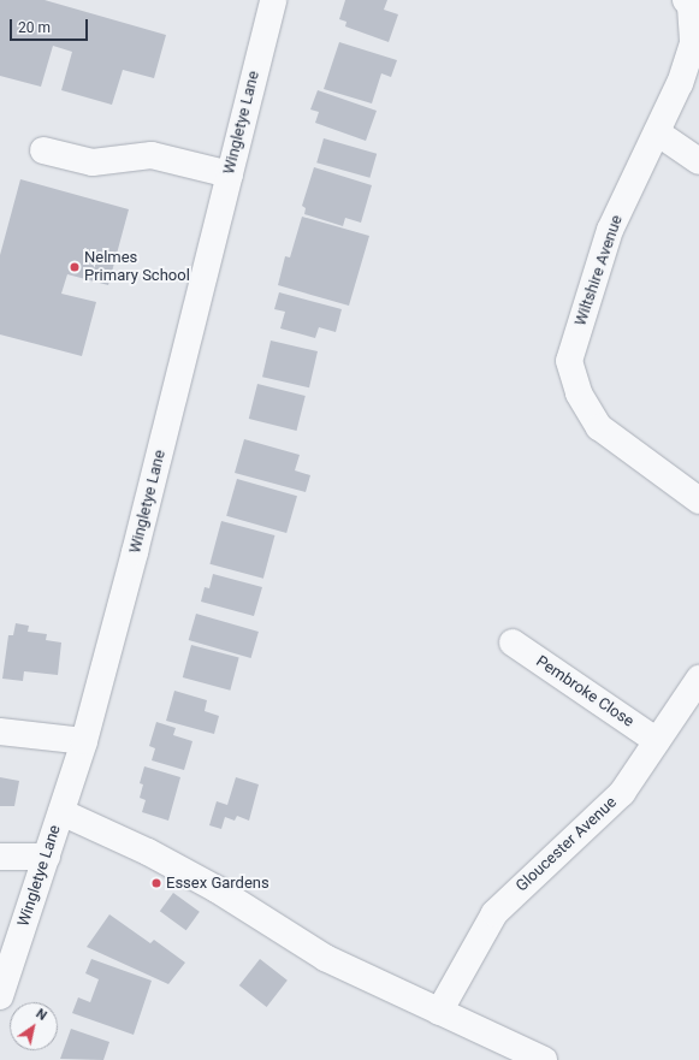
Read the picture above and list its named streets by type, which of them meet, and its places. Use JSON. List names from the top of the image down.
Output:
{
  "streets": {
    "street": [
      "Wingletye Lane",
      "Wiltshire Avenue",
      "Pembroke Close",
      "Gloucester Avenue"
    ]
  },
  "crossings": [
    ["Pembroke Close", "Gloucester Avenue"]
  ],
  "places": ["Nelmes Primary School", "Essex Gardens"],
  "scale_bar": "20 m",
  "north": "top right"
}
